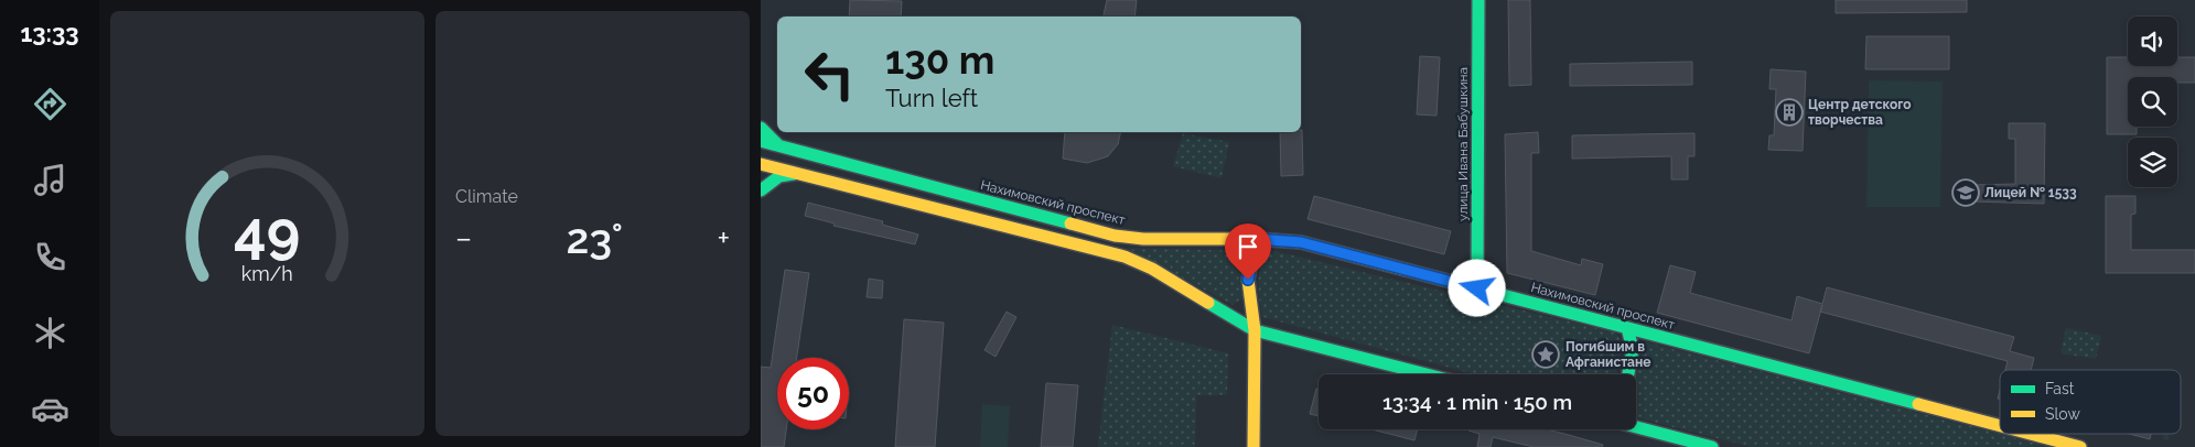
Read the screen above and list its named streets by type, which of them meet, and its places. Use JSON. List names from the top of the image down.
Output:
{
  "streets": {
    "main road": ["улица Ивана Бабушкина", "Нахимовский проспект"]
  },
  "crossings": [
    ["улица Ивана Бабушкина", "Нахимовский проспект"]
  ],
  "places": {
    "building": ["Центр детского творчества"],
    "school or university": ["Лицей № 1533"],
    "place": ["Погибшим в Афганистане"]
  },
  "legend": ["Fast", "Slow"],
  "page": {
    "tabs": "13:33",
    "tile": "Climate",
    "turn": ["130 m", "Turn left"],
    "heat": ["−", "23°", "+"],
    "limit": "50",
    "trip": "13:34 · 1 min · 150 m",
    "gauge": ["49", "km/h"]
  }
}
